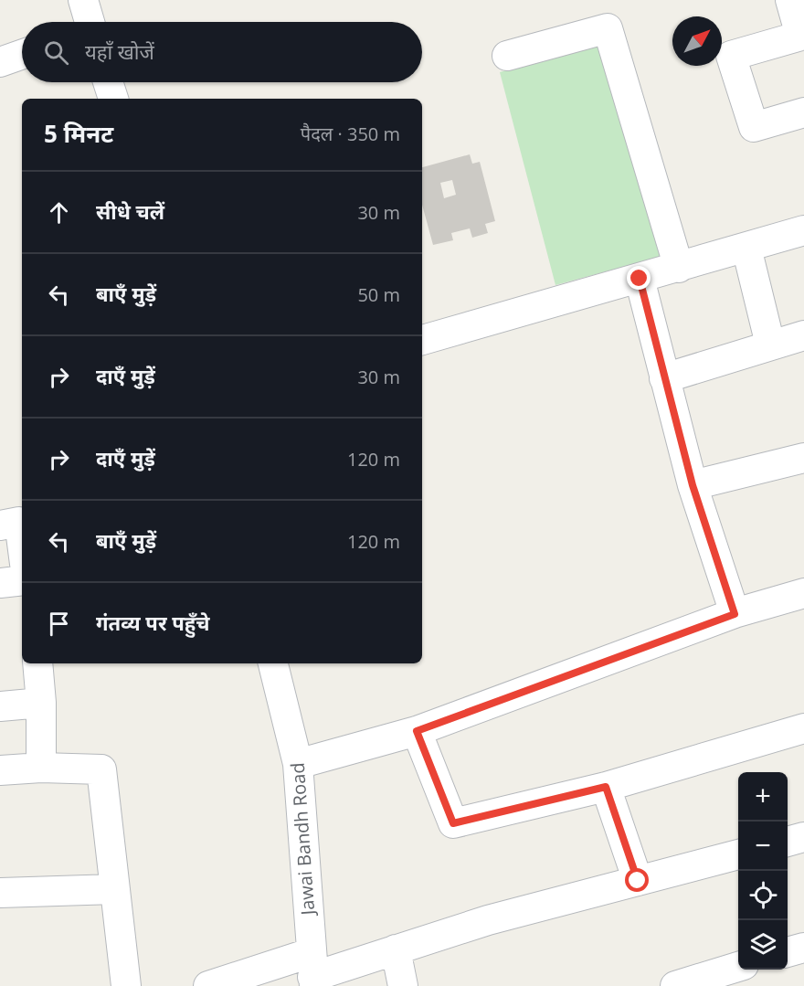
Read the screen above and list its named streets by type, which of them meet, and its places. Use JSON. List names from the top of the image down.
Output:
{
  "streets": {
    "street": ["Jawai Bandh Road"]
  },
  "north": "top right",
  "page": {
    "search": "यहाँ खोजें",
    "heading": ["5 मिनट", "पैदल · 350 m"],
    "list": [
      ["सीधे चलें", "30 m"],
      ["बाएँ मुड़ें", "50 m"],
      ["दाएँ मुड़ें", "30 m"],
      ["दाएँ मुड़ें", "120 m"],
      ["बाएँ मुड़ें", "120 m"],
      "गंतव्य पर पहुँचे"
    ],
    "map_buttons": ["+", "−"]
  }
}
